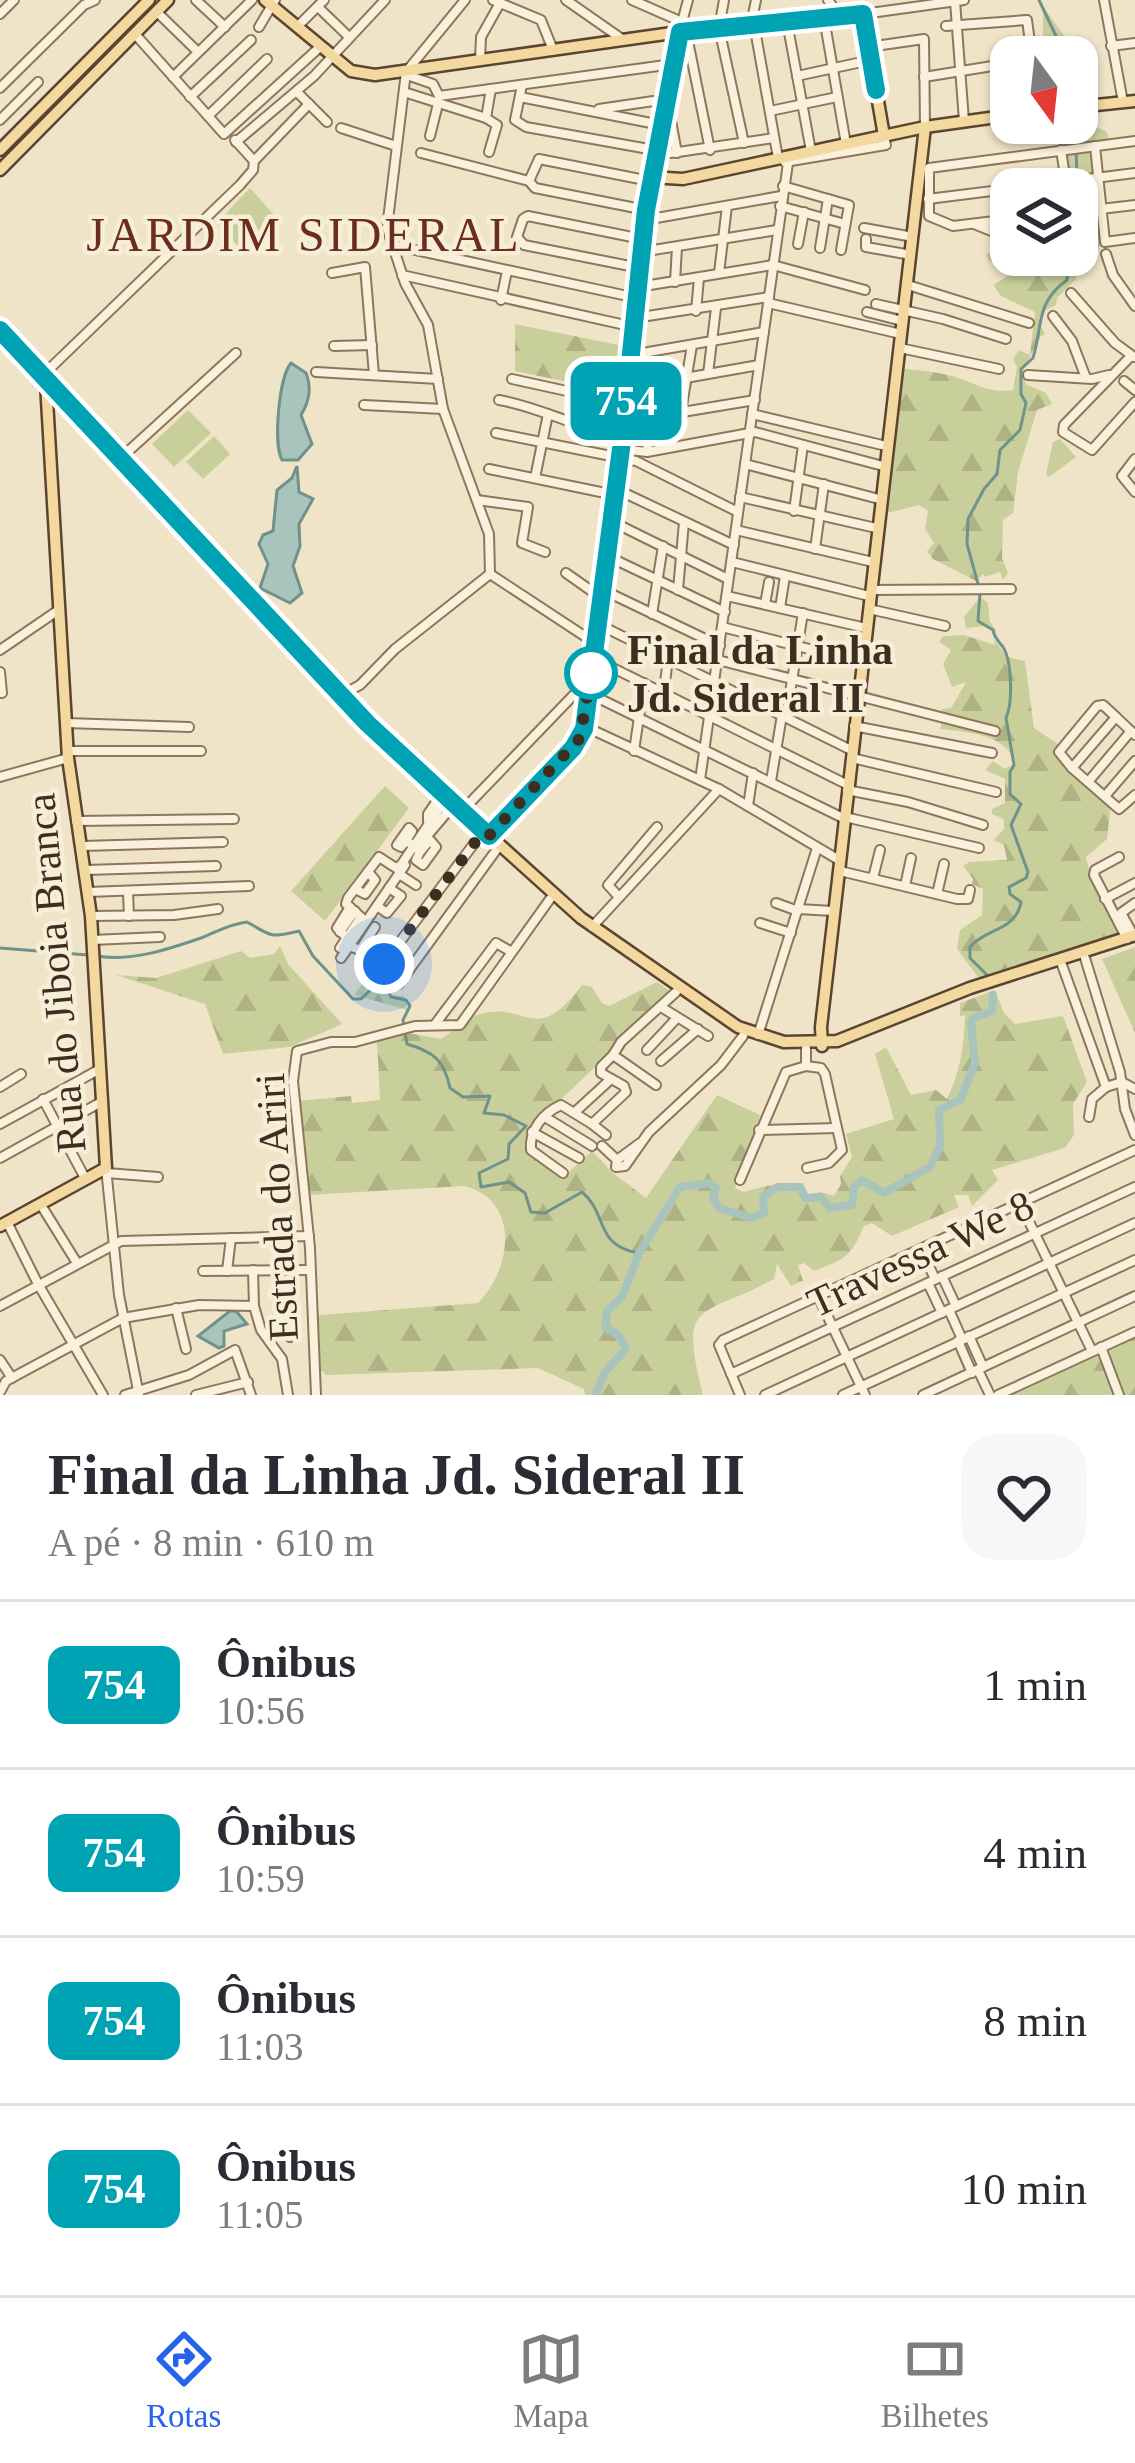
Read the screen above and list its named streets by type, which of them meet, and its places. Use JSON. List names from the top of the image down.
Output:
{
  "streets": {
    "main road": ["Rua do Jiboia Branca"],
    "street": ["Estrada do Ariri", "Travessa We 8"]
  },
  "districts": ["JARDIM SIDERAL"],
  "places": ["Final da Linha Jd. Sideral II"],
  "lines": ["bus line 754"],
  "north": "bottom",
  "page": {
    "on_map": "754",
    "heading": ["Final da Linha Jd. Sideral II", "A pé · 8 min · 610 m"],
    "list": [
      {
        "mark": "754",
        "name": "Ônibus",
        "note": "10:56",
        "value": "1 min"
      },
      {
        "mark": "754",
        "name": "Ônibus",
        "note": "10:59",
        "value": "4 min"
      },
      {
        "mark": "754",
        "name": "Ônibus",
        "note": "11:03",
        "value": "8 min"
      },
      {
        "mark": "754",
        "name": "Ônibus",
        "note": "11:05",
        "value": "10 min"
      }
    ],
    "tabs": ["Rotas", "Mapa", "Bilhetes"]
  }
}
